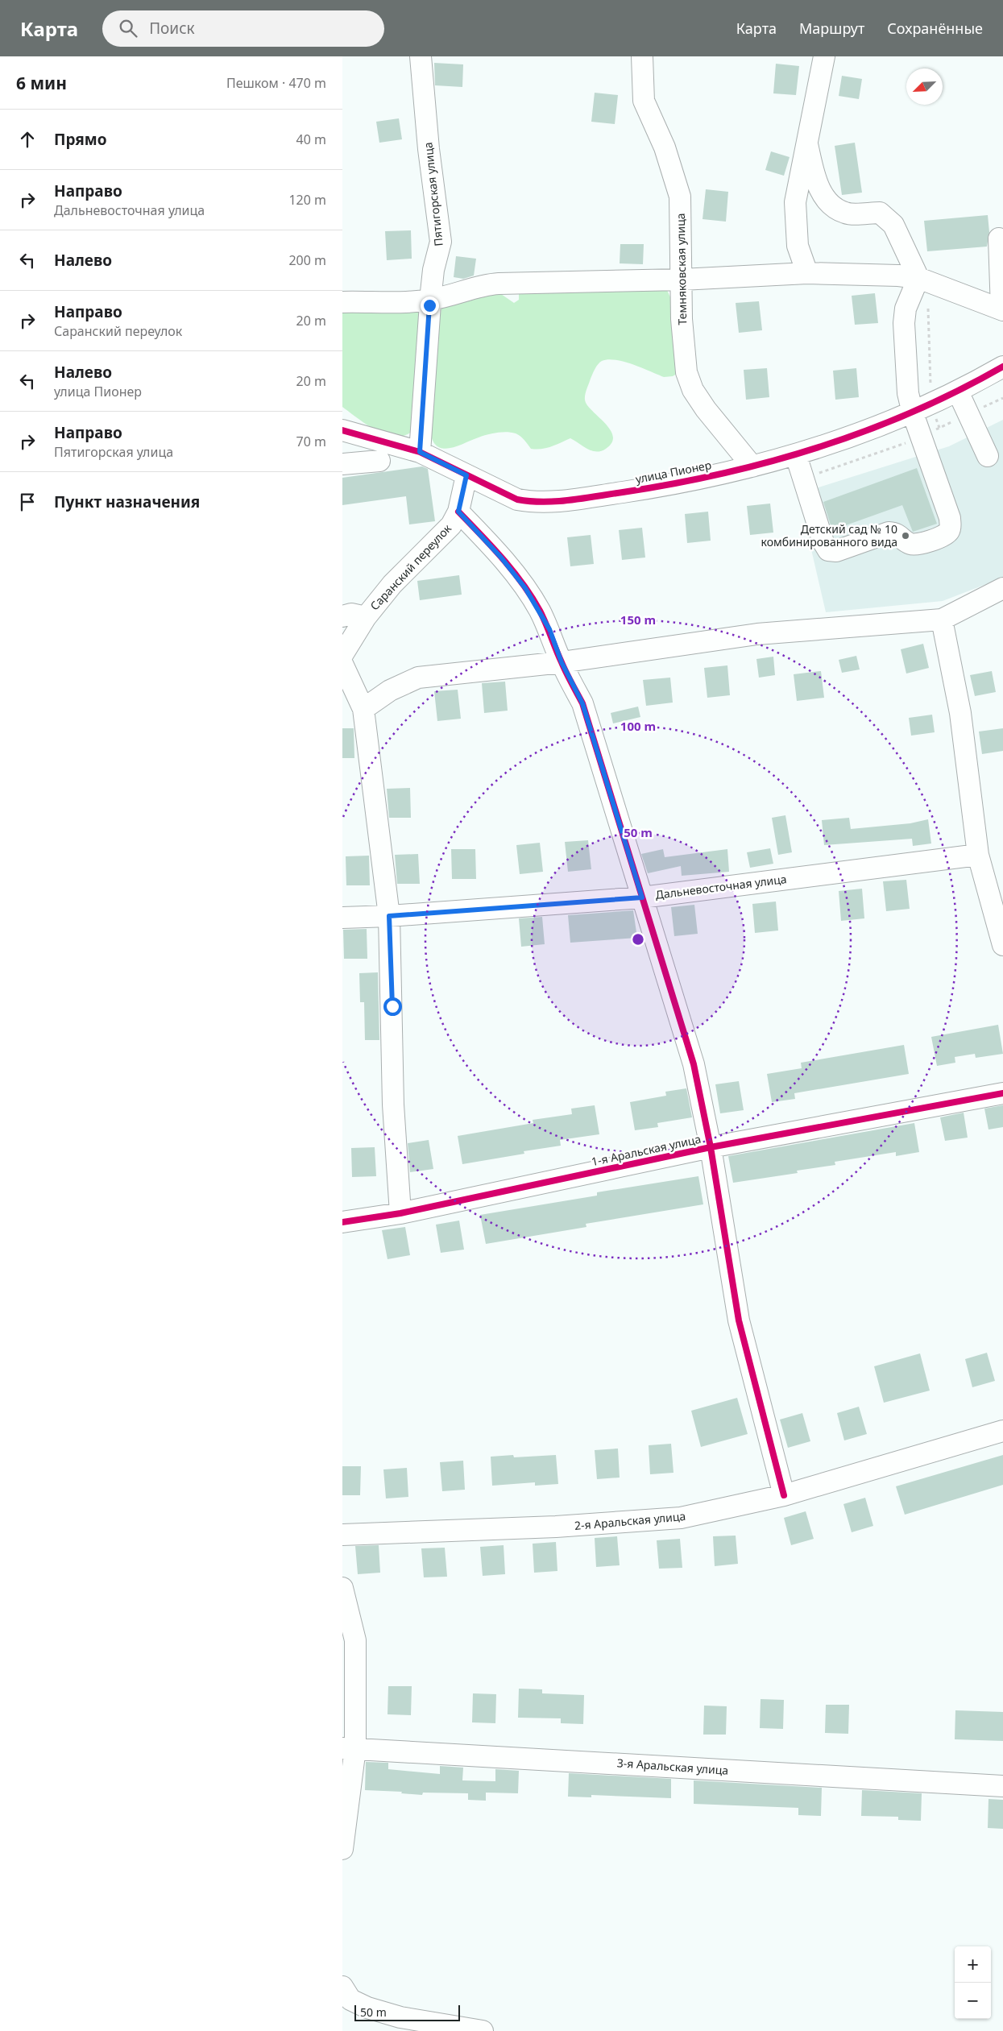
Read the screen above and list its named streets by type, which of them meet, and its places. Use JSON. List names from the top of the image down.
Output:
{
  "streets": {
    "street": [
      "Пятигорская улица",
      "Темняковская улица",
      "улица Пионер",
      "Саранский переулок",
      "Дальневосточная улица",
      "1-я Аральская улица",
      "2-я Аральская улица",
      "3-я Аральская улица"
    ]
  },
  "crossings": [
    ["Пятигорская улица", "улица Пионер"],
    ["Темняковская улица", "улица Пионер"],
    ["улица Пионер", "Саранский переулок"]
  ],
  "places": ["Детский сад № 10 комбинированного вида"],
  "scale_bar": "50 m",
  "north": "bottom left",
  "page": {
    "header": "Карта",
    "search": "Поиск",
    "nav": ["Карта", "Маршрут", "Сохранённые"],
    "heading": ["6 мин", "Пешком · 470 m"],
    "list": [
      ["Прямо", "40 m"],
      ["Направо", "Дальневосточная улица", "120 m"],
      ["Налево", "200 m"],
      ["Направо", "Саранский переулок", "20 m"],
      ["Налево", "улица Пионер", "20 m"],
      ["Направо", "Пятигорская улица", "70 m"],
      "Пункт назначения"
    ],
    "map_buttons": ["+", "−"],
    "scale": "50 m"
  },
  "rings": ["150 m", "100 m", "50 m"]
}
